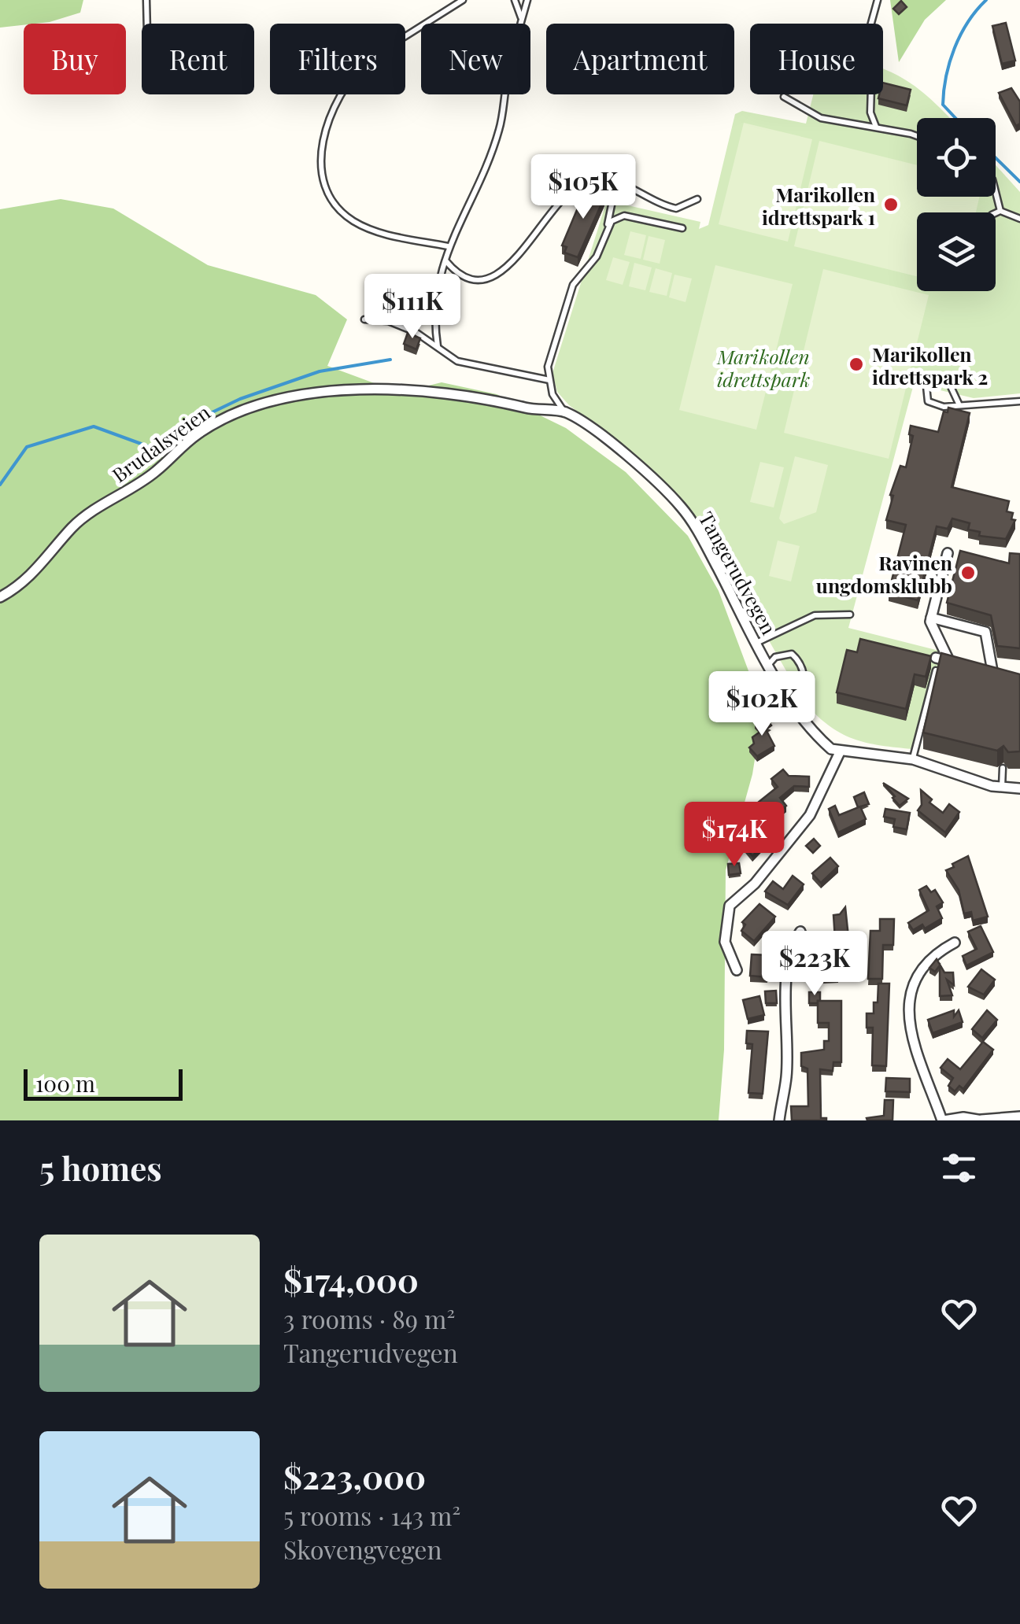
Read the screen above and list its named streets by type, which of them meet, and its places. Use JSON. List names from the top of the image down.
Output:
{
  "streets": {
    "street": ["Brudalsveien", "Tangerudvegen"]
  },
  "crossings": [
    ["Brudalsveien", "Tangerudvegen"]
  ],
  "parks": ["Marikollen idrettspark"],
  "places": ["Marikollen idrettspark 1", "Marikollen idrettspark 2", "Ravinen ungdomsklubb"],
  "scale_bar": "100 m",
  "page": {
    "chip": [
      "Buy",
      "Rent",
      "Filters",
      "New",
      "Apartment",
      "House"
    ],
    "price": [
      "$105K",
      "$111K",
      "$102K",
      "$174K",
      "$223K"
    ],
    "scale": "100 m",
    "heading": "5 homes",
    "list": [
      {
        "name": "$174,000",
        "note": "3 rooms · 89 m² · Tangerudvegen"
      },
      {
        "name": "$223,000",
        "note": "5 rooms · 143 m² · Skovengvegen"
      }
    ]
  }
}
